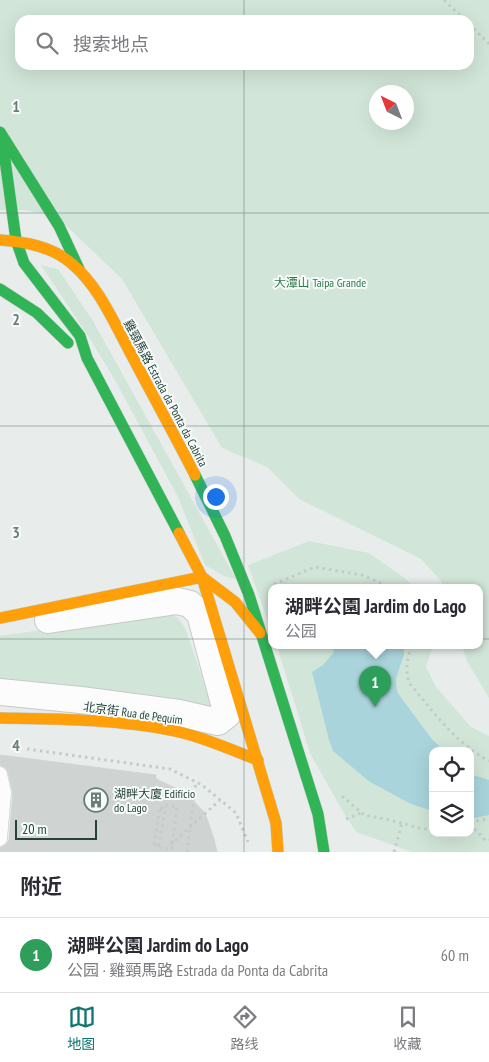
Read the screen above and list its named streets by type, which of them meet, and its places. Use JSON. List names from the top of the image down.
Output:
{
  "streets": {
    "main road": ["雞頸馬路 Estrada da Ponta da Cabrita", "北京街 Rua de Pequim"]
  },
  "parks": ["大潭山 Taipa Grande"],
  "places": {
    "building": ["湖畔大廈 Edifício do Lago"]
  },
  "scale_bar": "20 m",
  "north": "top left",
  "page": {
    "search": "搜索地点",
    "popup": ["湖畔公園 Jardim do Lago", "公园"],
    "pins": "1",
    "scale": "20 m",
    "heading": "附近",
    "list": [
      {
        "mark": "1",
        "name": "湖畔公園 Jardim do Lago",
        "note": "公园 · 雞頸馬路 Estrada da Ponta da Cabrita",
        "value": "60 m"
      }
    ],
    "nav": ["地图", "路线", "收藏"]
  },
  "grid": {
    "rows": [
      "1",
      "2",
      "3",
      "4"
    ]
  }
}
